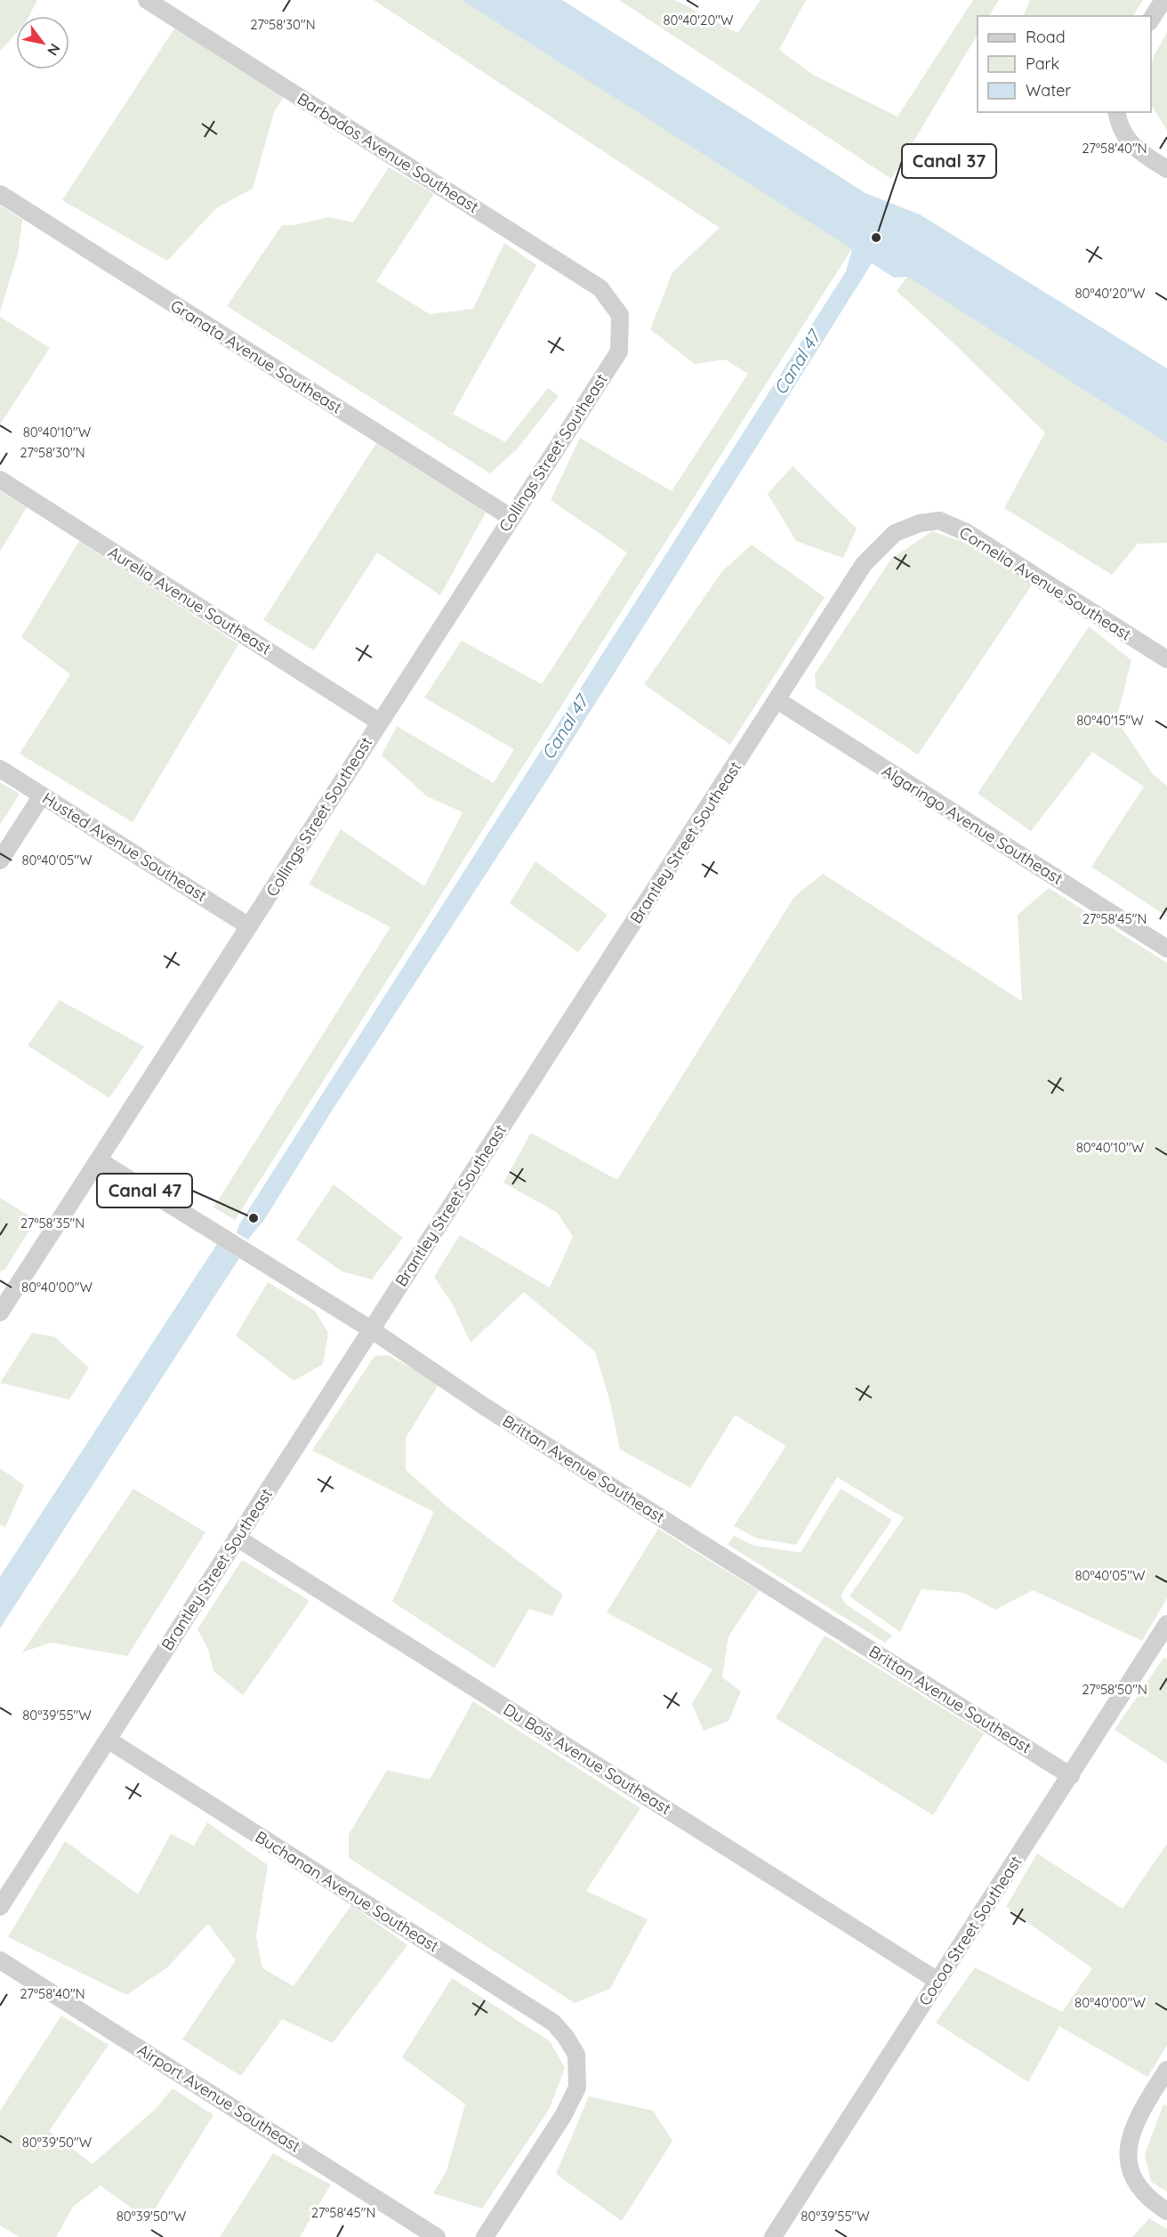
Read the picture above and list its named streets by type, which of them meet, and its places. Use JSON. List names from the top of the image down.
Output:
{
  "streets": {
    "street": [
      "Barbados Avenue Southeast",
      "Granata Avenue Southeast",
      "Collings Street Southeast",
      "Cornelia Avenue Southeast",
      "Aurelia Avenue Southeast",
      "Algaringo Avenue Southeast",
      "Brantley Street Southeast",
      "Husted Avenue Southeast",
      "Brittan Avenue Southeast",
      "Du Bois Avenue Southeast",
      "Buchanan Avenue Southeast",
      "Cocoa Street Southeast",
      "Airport Avenue Southeast"
    ]
  },
  "crossings": [
    ["Barbados Avenue Southeast", "Collings Street Southeast"],
    ["Granata Avenue Southeast", "Collings Street Southeast"],
    ["Collings Street Southeast", "Aurelia Avenue Southeast"],
    ["Collings Street Southeast", "Husted Avenue Southeast"],
    ["Collings Street Southeast", "Brittan Avenue Southeast"],
    ["Cornelia Avenue Southeast", "Brantley Street Southeast"],
    ["Algaringo Avenue Southeast", "Brantley Street Southeast"],
    ["Brantley Street Southeast", "Brittan Avenue Southeast"],
    ["Brantley Street Southeast", "Du Bois Avenue Southeast"],
    ["Brantley Street Southeast", "Buchanan Avenue Southeast"],
    ["Brittan Avenue Southeast", "Cocoa Street Southeast"],
    ["Du Bois Avenue Southeast", "Cocoa Street Southeast"]
  ],
  "water": ["Canal 47"],
  "places": ["Canal 37", "Canal 47"],
  "legend": ["Road", "Park", "Water"],
  "north": "bottom right",
  "coordinates": [
    "80°40'20\"W",
    "27°58'30\"N",
    "27°58'40\"N",
    "80°40'10\"W",
    "80°40'15\"W",
    "80°40'05\"W",
    "27°58'45\"N",
    "27°58'35\"N",
    "80°40'00\"W",
    "27°58'50\"N",
    "80°39'55\"W",
    "80°39'50\"W"
  ]
}
